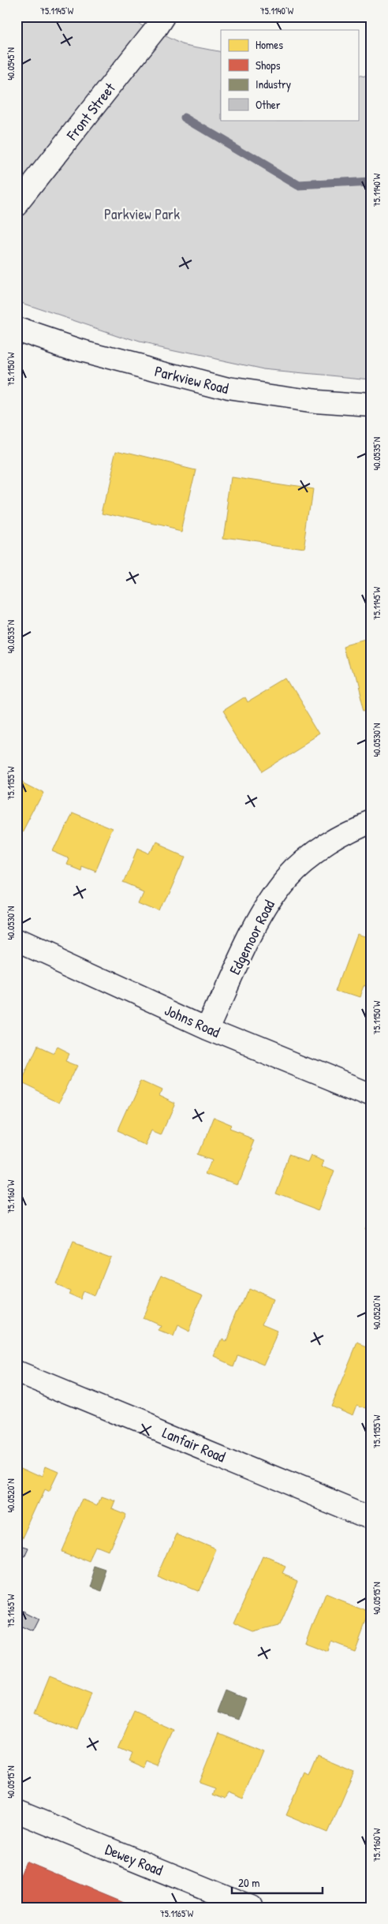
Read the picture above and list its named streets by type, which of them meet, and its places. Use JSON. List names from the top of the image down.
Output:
{
  "streets": {
    "street": [
      "Front Street",
      "Parkview Road",
      "Edgemoor Road",
      "Johns Road",
      "Lanfair Road",
      "Dewey Road"
    ]
  },
  "crossings": [
    ["Edgemoor Road", "Johns Road"]
  ],
  "parks": ["Parkview Park"],
  "legend": [
    "Homes",
    "Shops",
    "Industry",
    "Other"
  ],
  "scale_bar": "20 m",
  "coordinates": [
    "75.1145°W",
    "75.1140°W",
    "40.0545°N",
    "75.1150°W",
    "40.0535°N",
    "40.0530°N",
    "75.1155°W",
    "75.1160°W",
    "40.0520°N",
    "40.0515°N",
    "75.1165°W"
  ]
}
